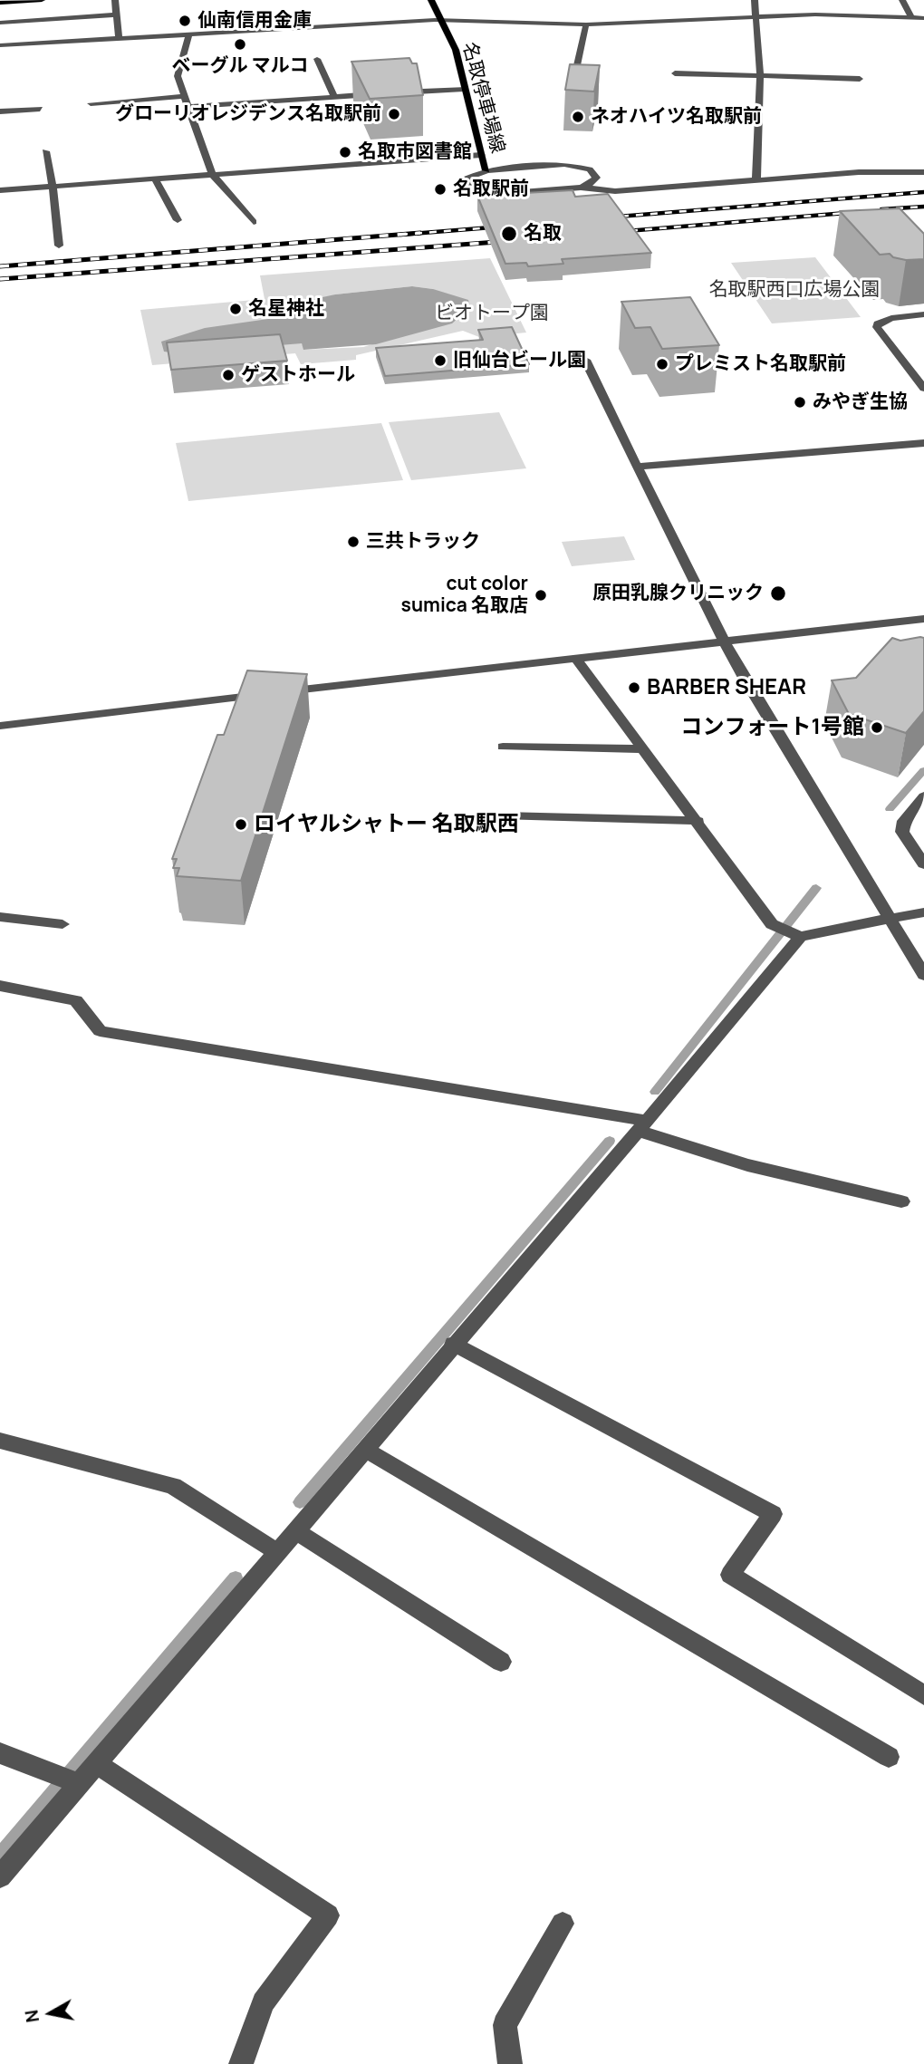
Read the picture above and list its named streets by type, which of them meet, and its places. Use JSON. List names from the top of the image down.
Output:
{
  "streets": {
    "main road": ["名取停車場線"]
  },
  "parks": ["名取駅西口広場公園", "ビオトープ園"],
  "places": [
    "仙南信用金庫",
    "ベーグル マルコ",
    "グローリオレジデンス名取駅前",
    "ネオハイツ名取駅前",
    "名取市図書館",
    "名取駅前",
    "名取",
    "名星神社",
    "旧仙台ビール園",
    "プレミスト名取駅前",
    "ゲストホール",
    "みやぎ生協",
    "三共トラック",
    "原田乳腺クリニック",
    "cut color sumica 名取店",
    "BARBER SHEAR",
    "コンフォート1号館",
    "ロイヤルシャトー 名取駅西"
  ],
  "north": "left"
}
